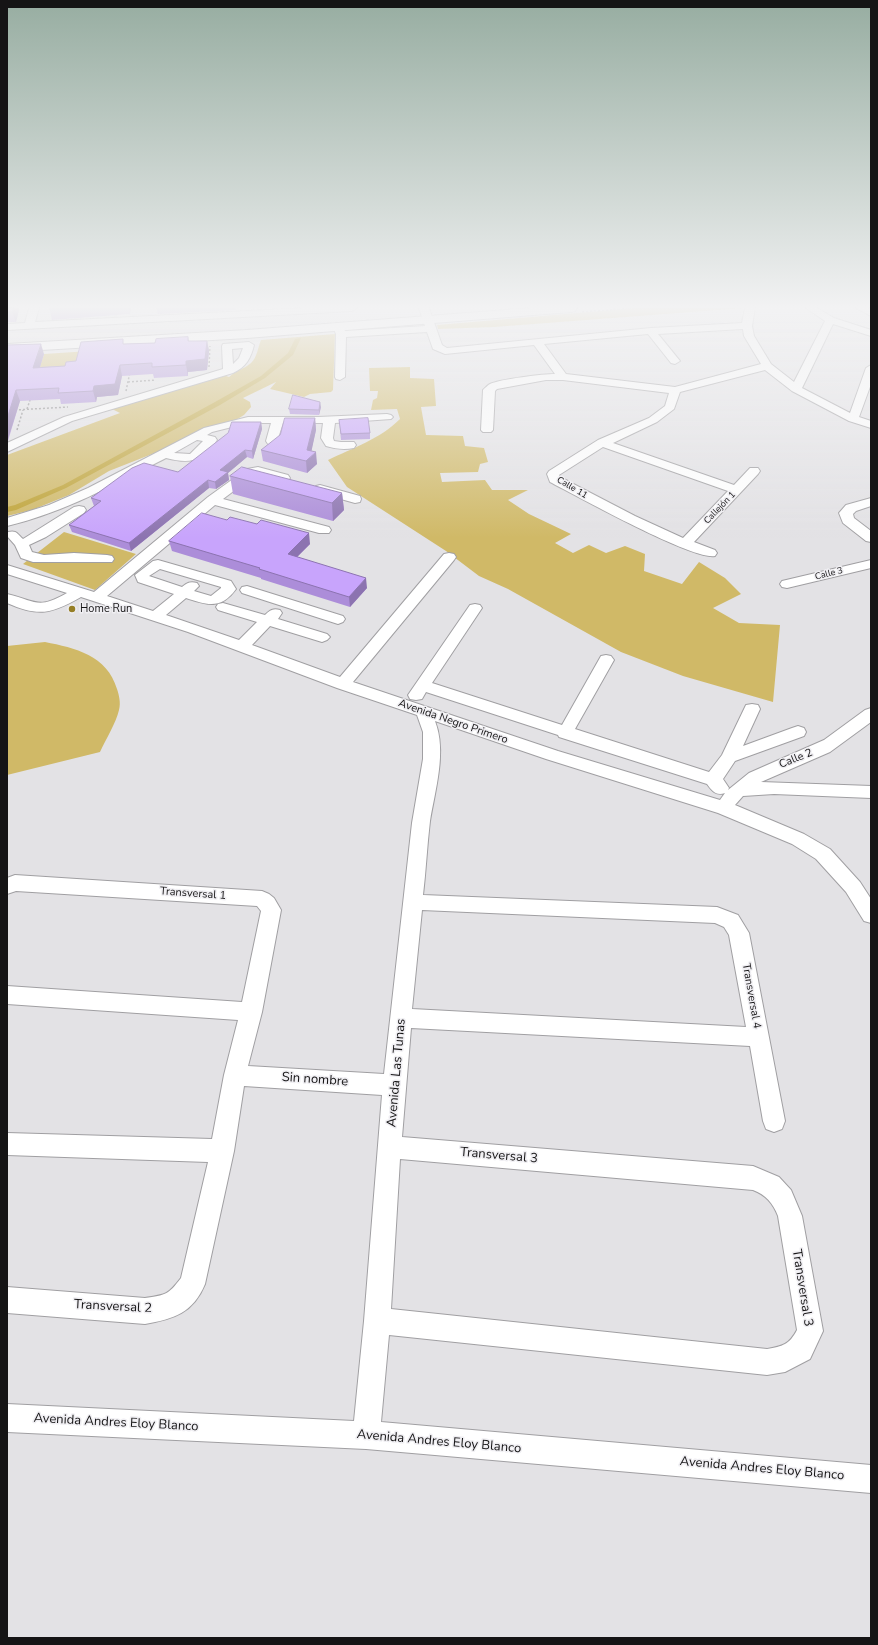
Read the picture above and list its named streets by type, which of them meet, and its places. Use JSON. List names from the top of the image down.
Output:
{
  "streets": {
    "street": [
      "Calle 11",
      "Callejón 1",
      "Calle 3",
      "Avenida Negro Primero",
      "Calle 2",
      "Transversal 1",
      "Transversal 4",
      "Avenida Las Tunas",
      "Sin nombre",
      "Transversal 3",
      "Transversal 2",
      "Avenida Andres Eloy Blanco"
    ]
  },
  "crossings": [
    ["Calle 11", "Callejón 1"],
    ["Avenida Negro Primero", "Calle 2"],
    ["Avenida Negro Primero", "Avenida Las Tunas"],
    ["Transversal 1", "Sin nombre"],
    ["Transversal 1", "Transversal 2"],
    ["Transversal 4", "Avenida Las Tunas"],
    ["Avenida Las Tunas", "Sin nombre"],
    ["Avenida Las Tunas", "Transversal 3"],
    ["Avenida Las Tunas", "Avenida Andres Eloy Blanco"],
    ["Sin nombre", "Transversal 2"]
  ],
  "places": ["Home Run"]
}
